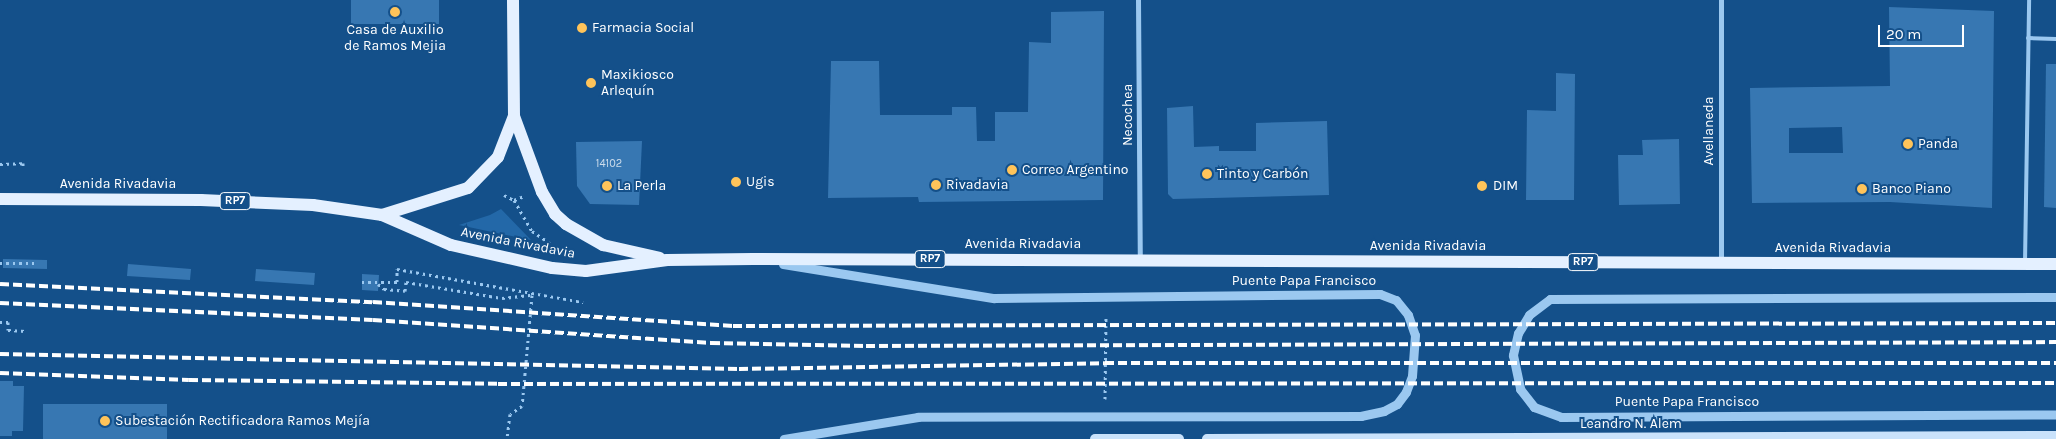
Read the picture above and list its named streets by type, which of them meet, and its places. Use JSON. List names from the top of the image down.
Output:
{
  "streets": {
    "main road": ["Avenida Rivadavia", "RP7", "Leandro N. Alem"],
    "street": ["Necochea", "Avellaneda", "Puente Papa Francisco"]
  },
  "crossings": [
    ["Necochea", "Avenida Rivadavia"],
    ["Avellaneda", "Avenida Rivadavia"],
    ["Avenida Rivadavia", "Puente Papa Francisco"]
  ],
  "places": [
    "Casa de Auxilio de Ramos Mejia",
    "Farmacia Social",
    "Maxikiosco Arlequín",
    "Panda",
    "Correo Argentino",
    "Tinto y Carbón",
    "Ugis",
    "Rivadavia",
    "La Perla",
    "DIM",
    "Banco Piano",
    "Subestación Rectificadora Ramos Mejía"
  ],
  "house_numbers": ["14102"],
  "scale_bar": "20 m"
}
